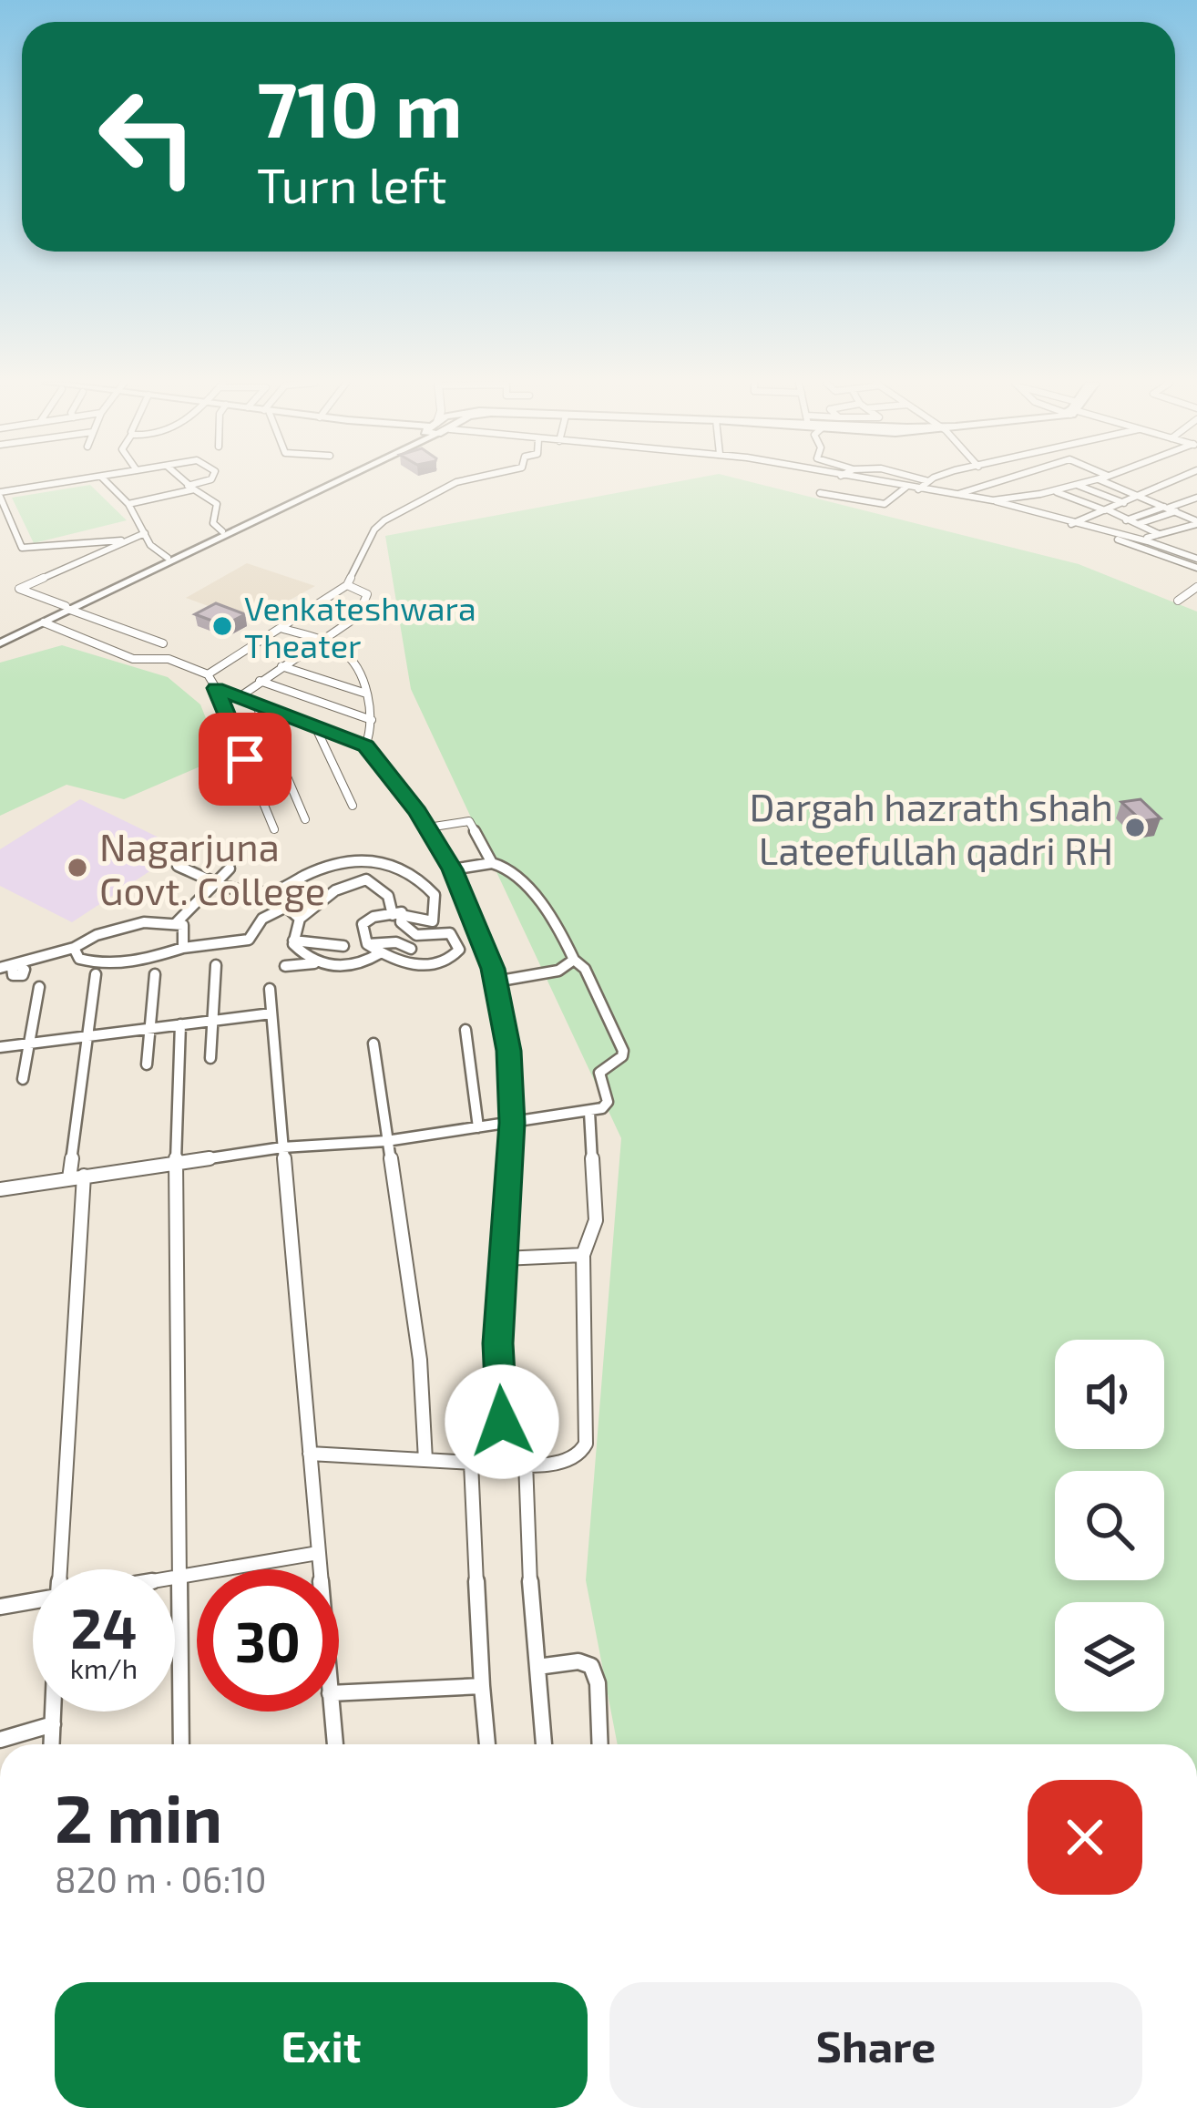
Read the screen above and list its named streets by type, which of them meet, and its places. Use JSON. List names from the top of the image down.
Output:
{
  "places": ["Venkateshwara Theater", "Dargah hazrath shah Lateefullah qadri RH", "Nagarjuna Govt. College"],
  "page": {
    "turn": ["710 m", "Turn left"],
    "speed": "24 km/h",
    "limit": "30",
    "heading": ["2 min", "820 m · 06:10"],
    "buttons": ["Exit", "Share"]
  }
}
